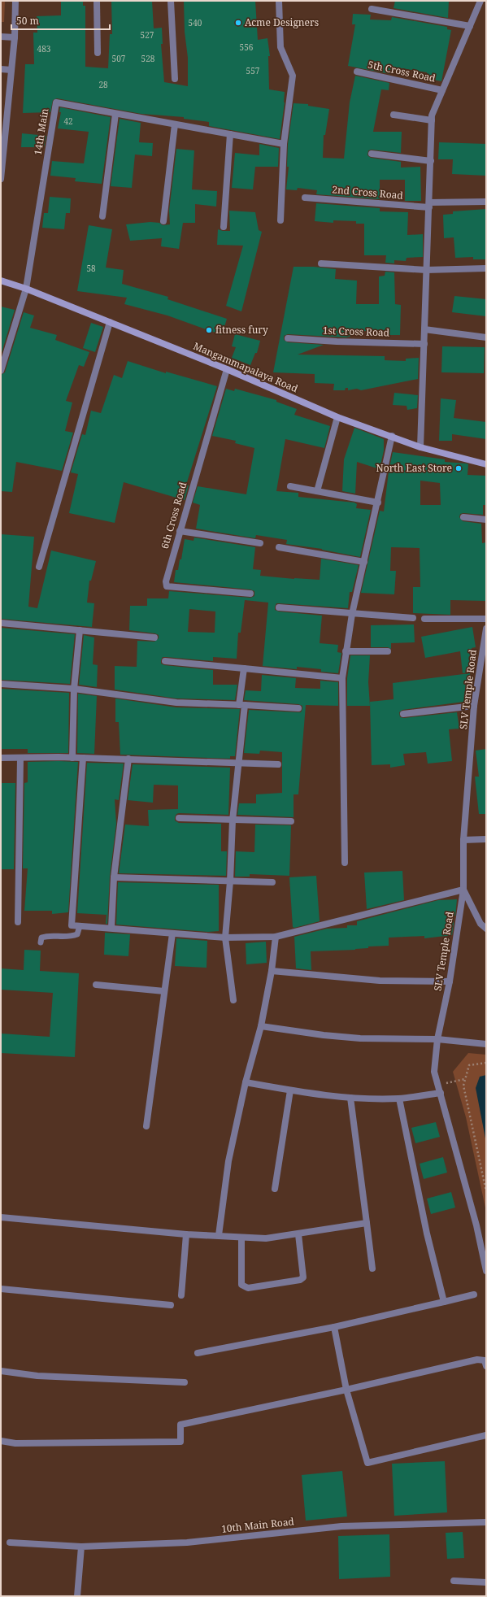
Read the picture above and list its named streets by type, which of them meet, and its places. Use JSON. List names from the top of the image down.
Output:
{
  "streets": {
    "main road": ["Mangammapalaya Road"],
    "street": [
      "5th Cross Road",
      "14th Main",
      "2nd Cross Road",
      "1st Cross Road",
      "6th Cross Road",
      "SLV Temple Road",
      "10th Main Road"
    ]
  },
  "crossings": [
    ["14th Main", "Mangammapalaya Road"],
    ["Mangammapalaya Road", "6th Cross Road"]
  ],
  "places": ["Acme Designers", "fitness fury", "North East Store"],
  "house_numbers": [
    "540",
    "527",
    "556",
    "483",
    "507",
    "528",
    "557",
    "28",
    "42",
    "58"
  ],
  "scale_bar": "50 m"
}
